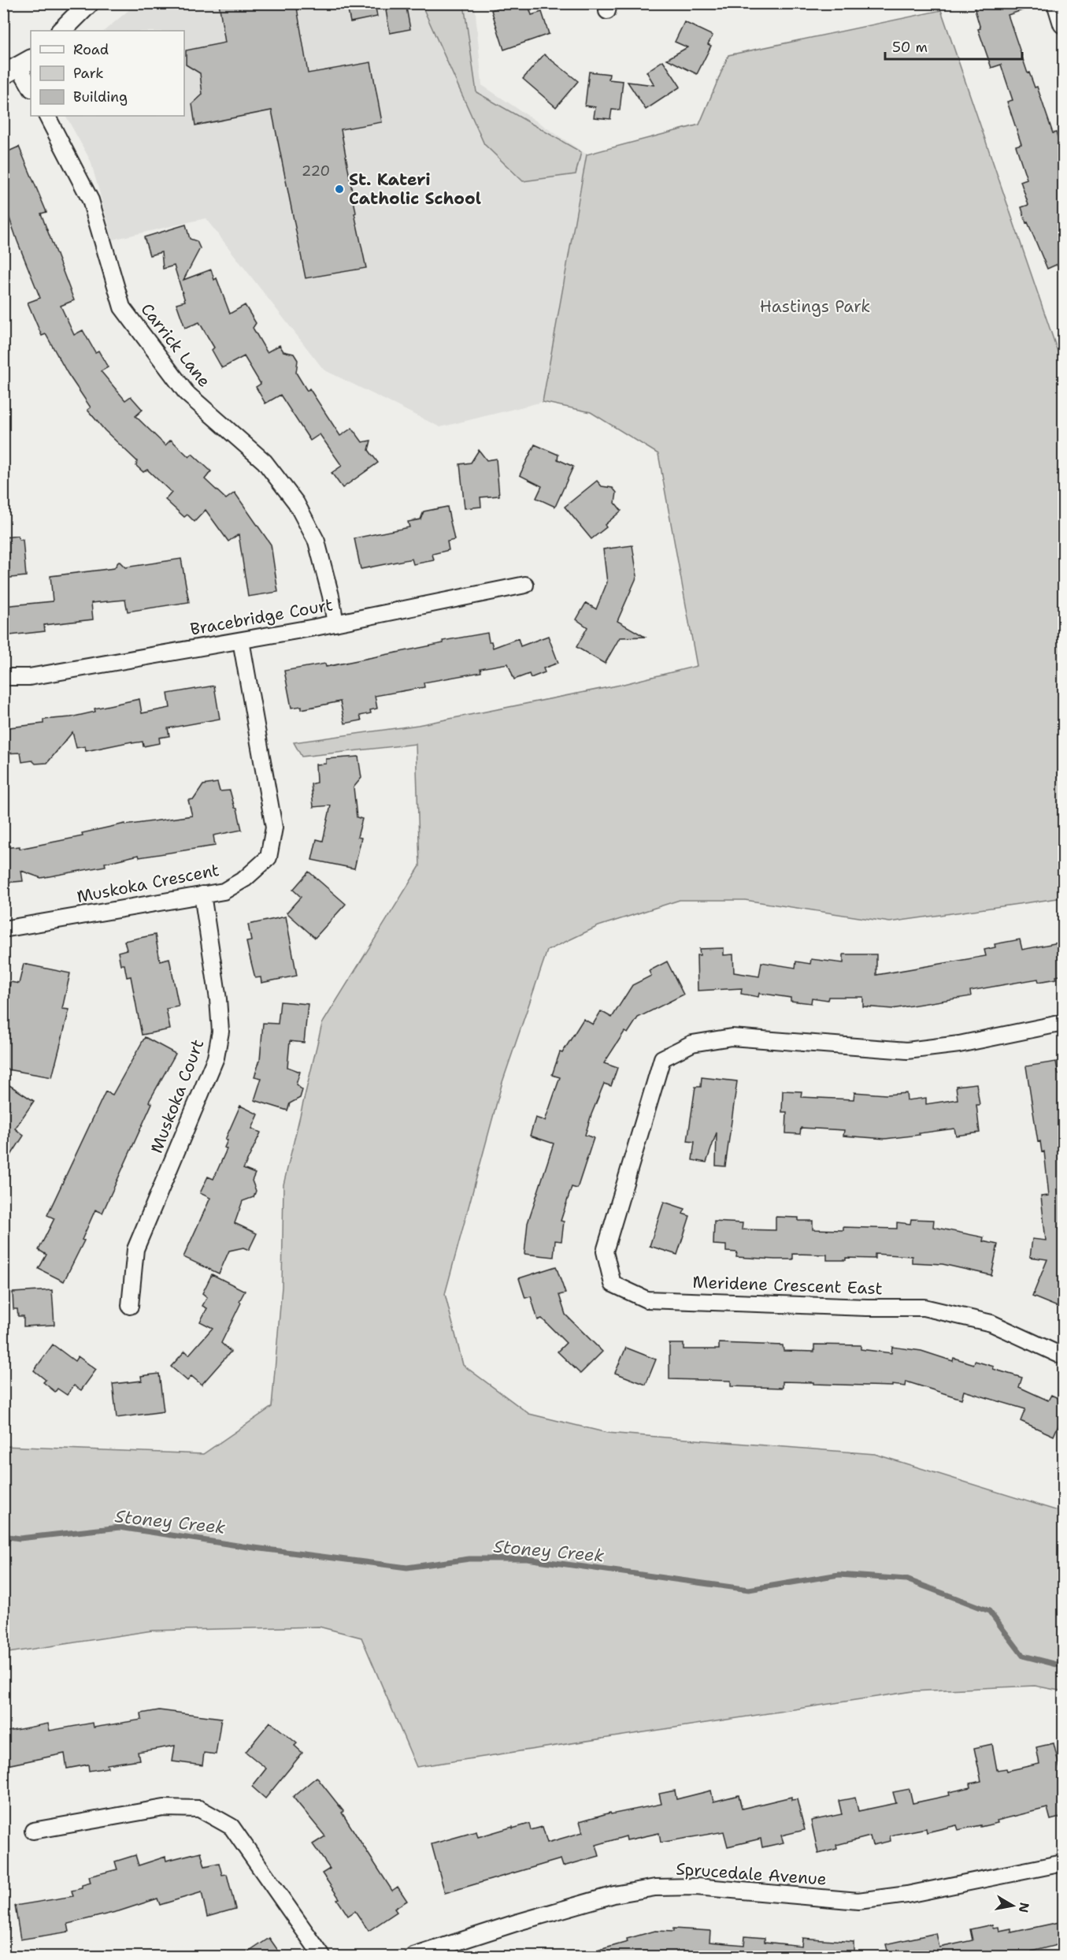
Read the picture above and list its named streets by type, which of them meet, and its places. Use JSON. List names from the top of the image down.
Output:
{
  "streets": {
    "street": [
      "Carrick Lane",
      "Bracebridge Court",
      "Muskoka Crescent",
      "Muskoka Court",
      "Meridene Crescent East",
      "Sprucedale Avenue"
    ]
  },
  "crossings": [
    ["Carrick Lane", "Bracebridge Court"],
    ["Bracebridge Court", "Muskoka Crescent"],
    ["Muskoka Crescent", "Muskoka Court"]
  ],
  "water": ["Stoney Creek"],
  "parks": ["Hastings Park"],
  "places": ["St. Kateri Catholic School"],
  "house_numbers": ["220"],
  "legend": ["Road", "Park", "Building"],
  "scale_bar": "50 m",
  "north": "right"
}
